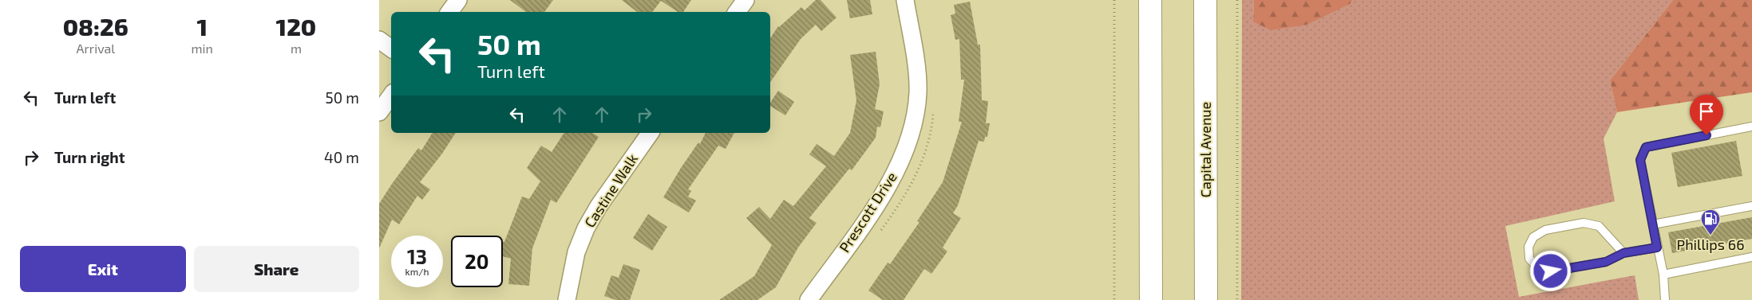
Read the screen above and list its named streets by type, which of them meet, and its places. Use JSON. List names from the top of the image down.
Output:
{
  "streets": {
    "highway": ["Capital Avenue"],
    "street": ["Castine Walk", "Prescott Drive"]
  },
  "places": {
    "fuel station": ["Phillips 66"]
  },
  "page": {
    "eta": [
      "08:26",
      "Arrival",
      "1",
      "min",
      "120",
      "m"
    ],
    "turn": ["50 m", "Turn left"],
    "list": [
      {
        "name": "Turn left",
        "value": "50 m"
      },
      {
        "name": "Turn right",
        "value": "40 m"
      }
    ],
    "speed": "13 km/h",
    "limit": "20",
    "buttons": ["Exit", "Share"]
  }
}
